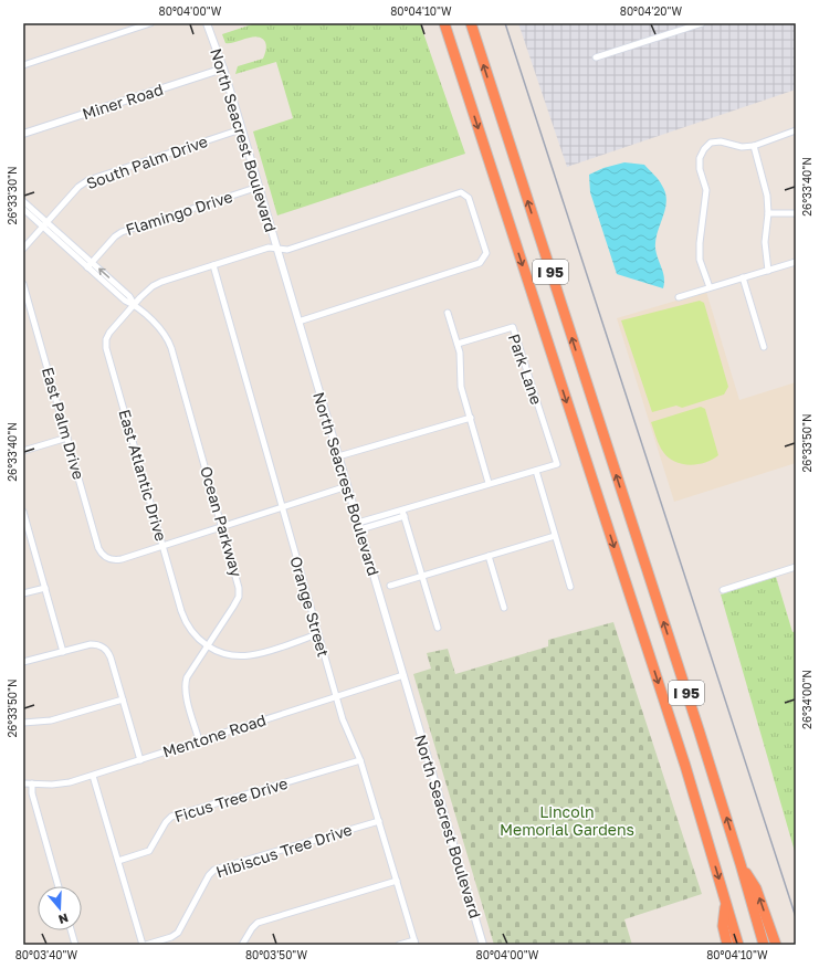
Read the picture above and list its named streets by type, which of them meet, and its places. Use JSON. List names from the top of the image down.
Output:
{
  "streets": {
    "highway": ["I 95"],
    "street": [
      "Miner Road",
      "North Seacrest Boulevard",
      "South Palm Drive",
      "Flamingo Drive",
      "Park Lane",
      "East Palm Drive",
      "East Atlantic Drive",
      "Ocean Parkway",
      "Orange Street",
      "Mentone Road",
      "Ficus Tree Drive",
      "Hibiscus Tree Drive"
    ]
  },
  "crossings": [
    ["Miner Road", "North Seacrest Boulevard"],
    ["North Seacrest Boulevard", "South Palm Drive"],
    ["North Seacrest Boulevard", "Flamingo Drive"],
    ["North Seacrest Boulevard", "East Atlantic Drive"],
    ["North Seacrest Boulevard", "Mentone Road"],
    ["South Palm Drive", "Ocean Parkway"],
    ["Flamingo Drive", "Ocean Parkway"],
    ["East Palm Drive", "East Atlantic Drive"],
    ["East Atlantic Drive", "Ocean Parkway"],
    ["East Atlantic Drive", "Orange Street"],
    ["Ocean Parkway", "Mentone Road"],
    ["Orange Street", "Mentone Road"],
    ["Orange Street", "Ficus Tree Drive"],
    ["Orange Street", "Hibiscus Tree Drive"]
  ],
  "parks": ["Lincoln Memorial Gardens"],
  "north": "bottom",
  "coordinates": [
    "80°04'00\"W",
    "80°04'10\"W",
    "80°04'20\"W",
    "26°33'40\"N",
    "26°33'30\"N",
    "26°33'50\"N",
    "26°34'00\"N",
    "80°03'40\"W",
    "80°03'50\"W"
  ]
}
